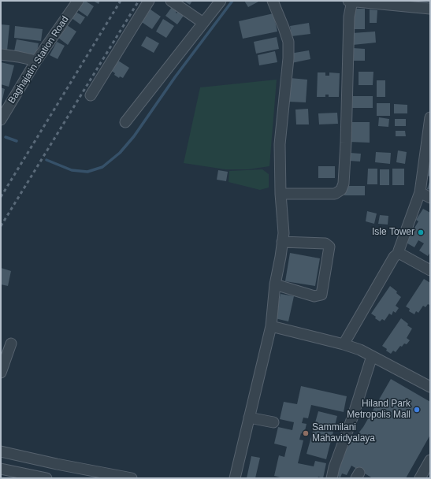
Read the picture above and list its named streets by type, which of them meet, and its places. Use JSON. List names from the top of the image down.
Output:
{
  "streets": {
    "street": ["Baghajatin Station Road"]
  },
  "places": ["Isle Tower", "Hiland Park Metropolis Mall", "Sammilani Mahavidyalaya"]
}
